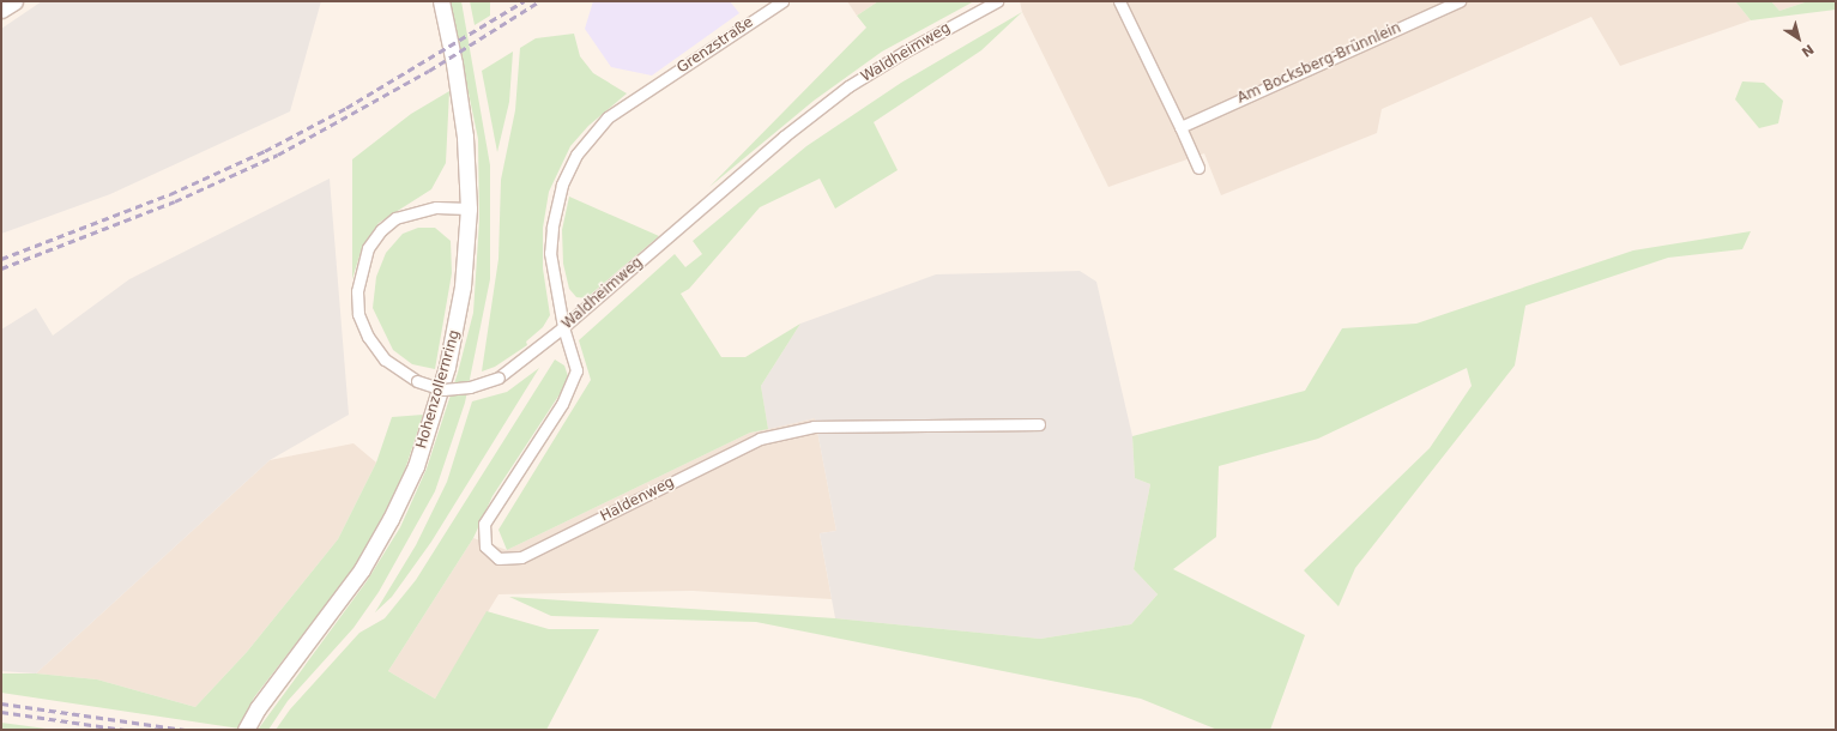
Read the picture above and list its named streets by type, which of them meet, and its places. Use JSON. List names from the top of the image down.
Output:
{
  "streets": {
    "main road": ["Hohenzollernring"],
    "street": [
      "Grenzstraße",
      "Waldheimweg",
      "Am Bocksberg-Brünnlein",
      "Haldenweg"
    ]
  },
  "crossings": [
    ["Grenzstraße", "Waldheimweg"],
    ["Grenzstraße", "Haldenweg"],
    ["Waldheimweg", "Hohenzollernring"],
    ["Waldheimweg", "Haldenweg"]
  ],
  "north": "bottom right"
}
